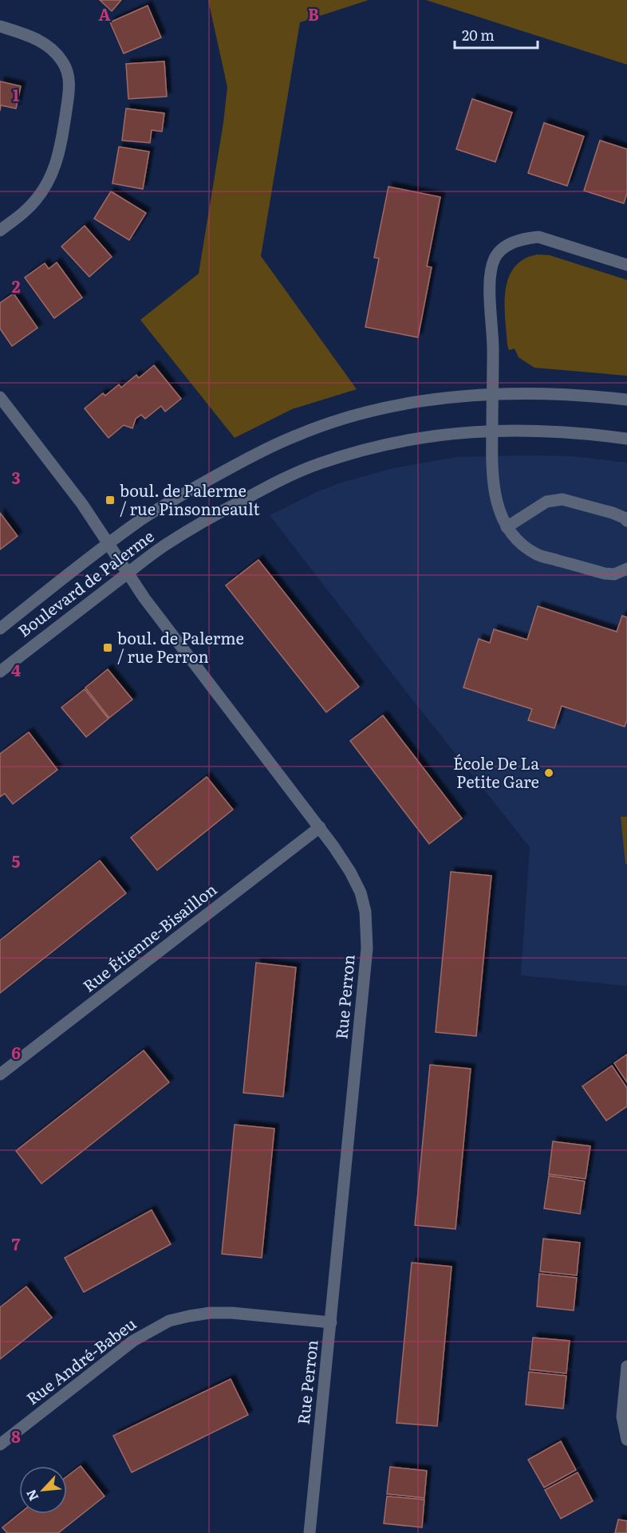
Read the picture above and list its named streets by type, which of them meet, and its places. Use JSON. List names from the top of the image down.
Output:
{
  "streets": {
    "street": [
      "Boulevard de Palerme",
      "Rue Étienne-Bisaillon",
      "Rue Perron",
      "Rue André-Babeu"
    ]
  },
  "crossings": [
    ["Boulevard de Palerme", "Rue Perron"],
    ["Rue Étienne-Bisaillon", "Rue Perron"],
    ["Rue Perron", "Rue André-Babeu"]
  ],
  "places": {
    "transit": ["boul. de Palerme / rue Pinsonneault", "boul. de Palerme / rue Perron"],
    "other": ["École De La Petite Gare"]
  },
  "scale_bar": "20 m",
  "north": "bottom left",
  "grid": {
    "columns": ["A", "B"],
    "rows": [
      "1",
      "2",
      "3",
      "4",
      "5",
      "6",
      "7",
      "8"
    ]
  }
}
